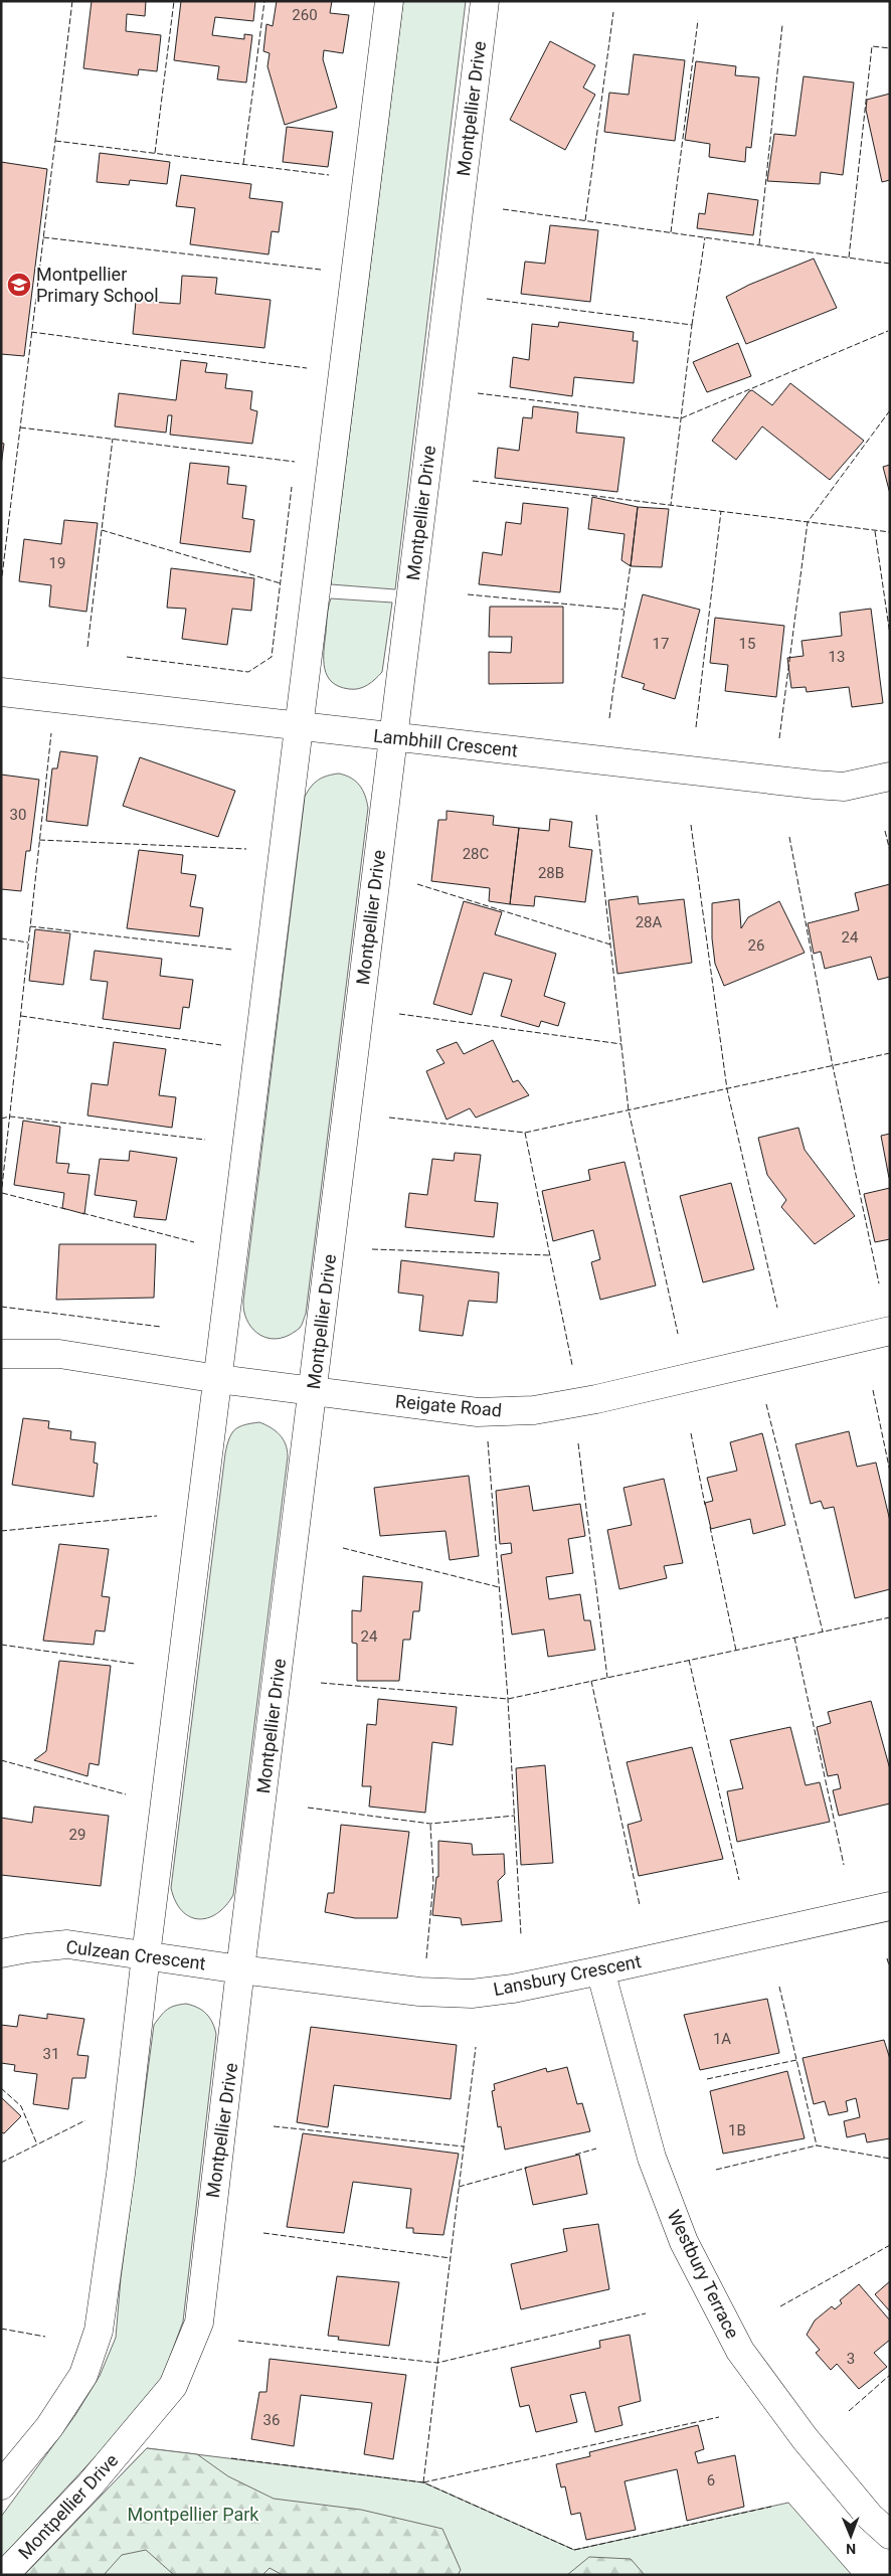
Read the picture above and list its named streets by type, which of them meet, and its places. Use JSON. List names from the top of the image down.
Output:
{
  "streets": {
    "street": [
      "Montpellier Drive",
      "Lambhill Crescent",
      "Reigate Road",
      "Culzean Crescent",
      "Lansbury Crescent",
      "Westbury Terrace"
    ]
  },
  "crossings": [
    ["Montpellier Drive", "Lambhill Crescent"],
    ["Montpellier Drive", "Reigate Road"],
    ["Montpellier Drive", "Culzean Crescent"],
    ["Montpellier Drive", "Lansbury Crescent"],
    ["Culzean Crescent", "Lansbury Crescent"],
    ["Lansbury Crescent", "Westbury Terrace"]
  ],
  "parks": ["Montpellier Park"],
  "places": {
    "school or university": ["Montpellier Primary School"]
  },
  "house_numbers": [
    "260",
    "19",
    "17",
    "15",
    "13",
    "30",
    "28C",
    "28B",
    "28A",
    "24",
    "26",
    "24",
    "29",
    "1A",
    "31",
    "1B",
    "3",
    "36",
    "6"
  ],
  "north": "bottom"
}
